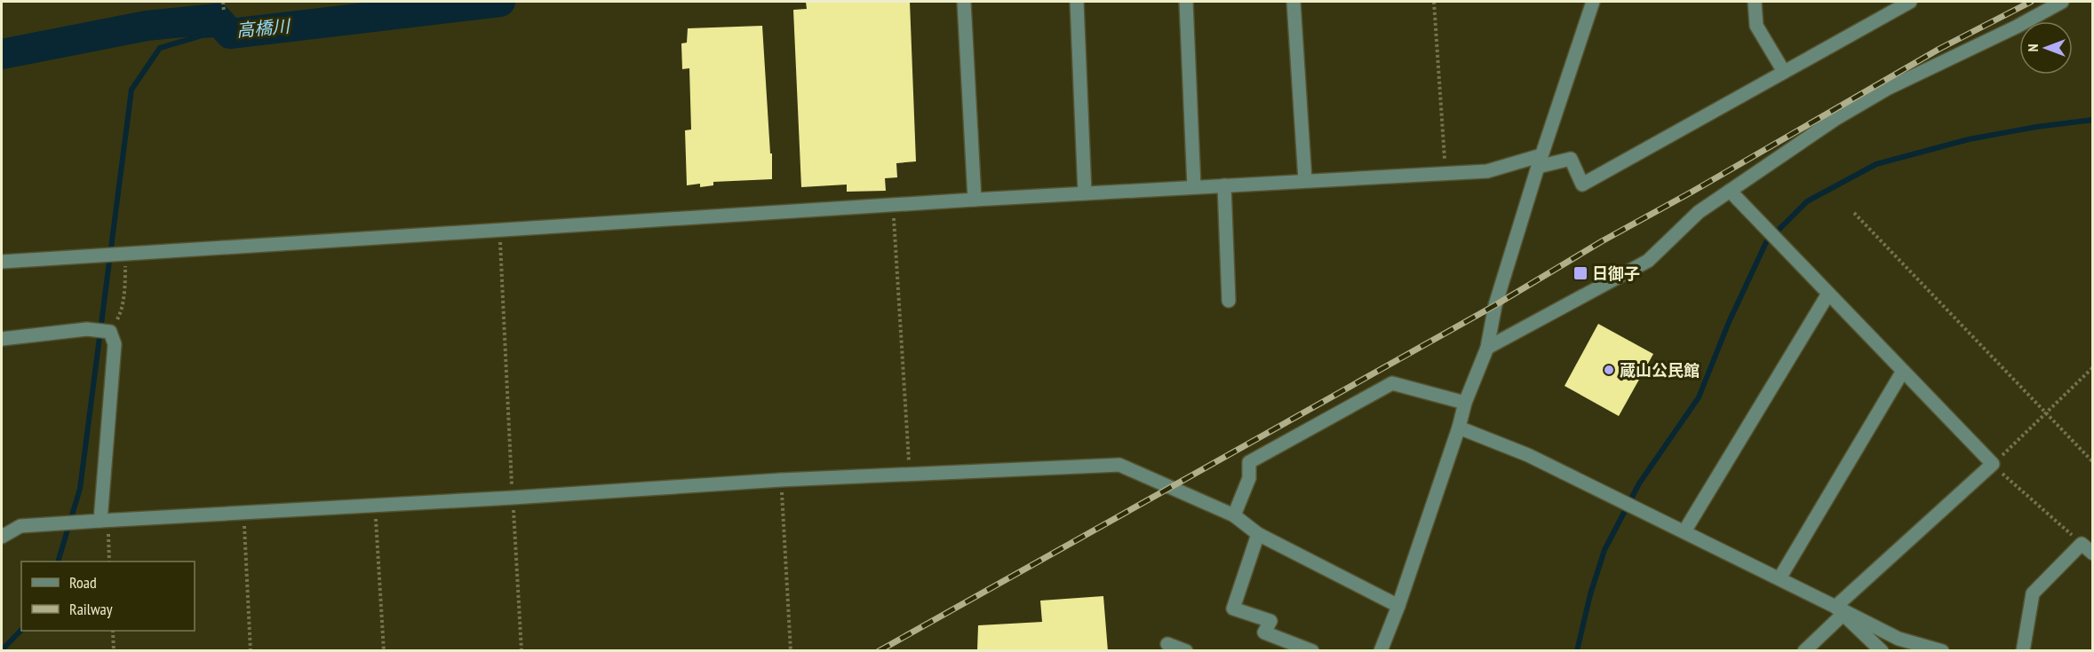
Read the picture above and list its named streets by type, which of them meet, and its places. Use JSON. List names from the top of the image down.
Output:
{
  "water": ["高橋川"],
  "places": {
    "transit": ["日御子"],
    "other": ["蔵山公民館"]
  },
  "legend": ["Road", "Railway"],
  "north": "left"
}
